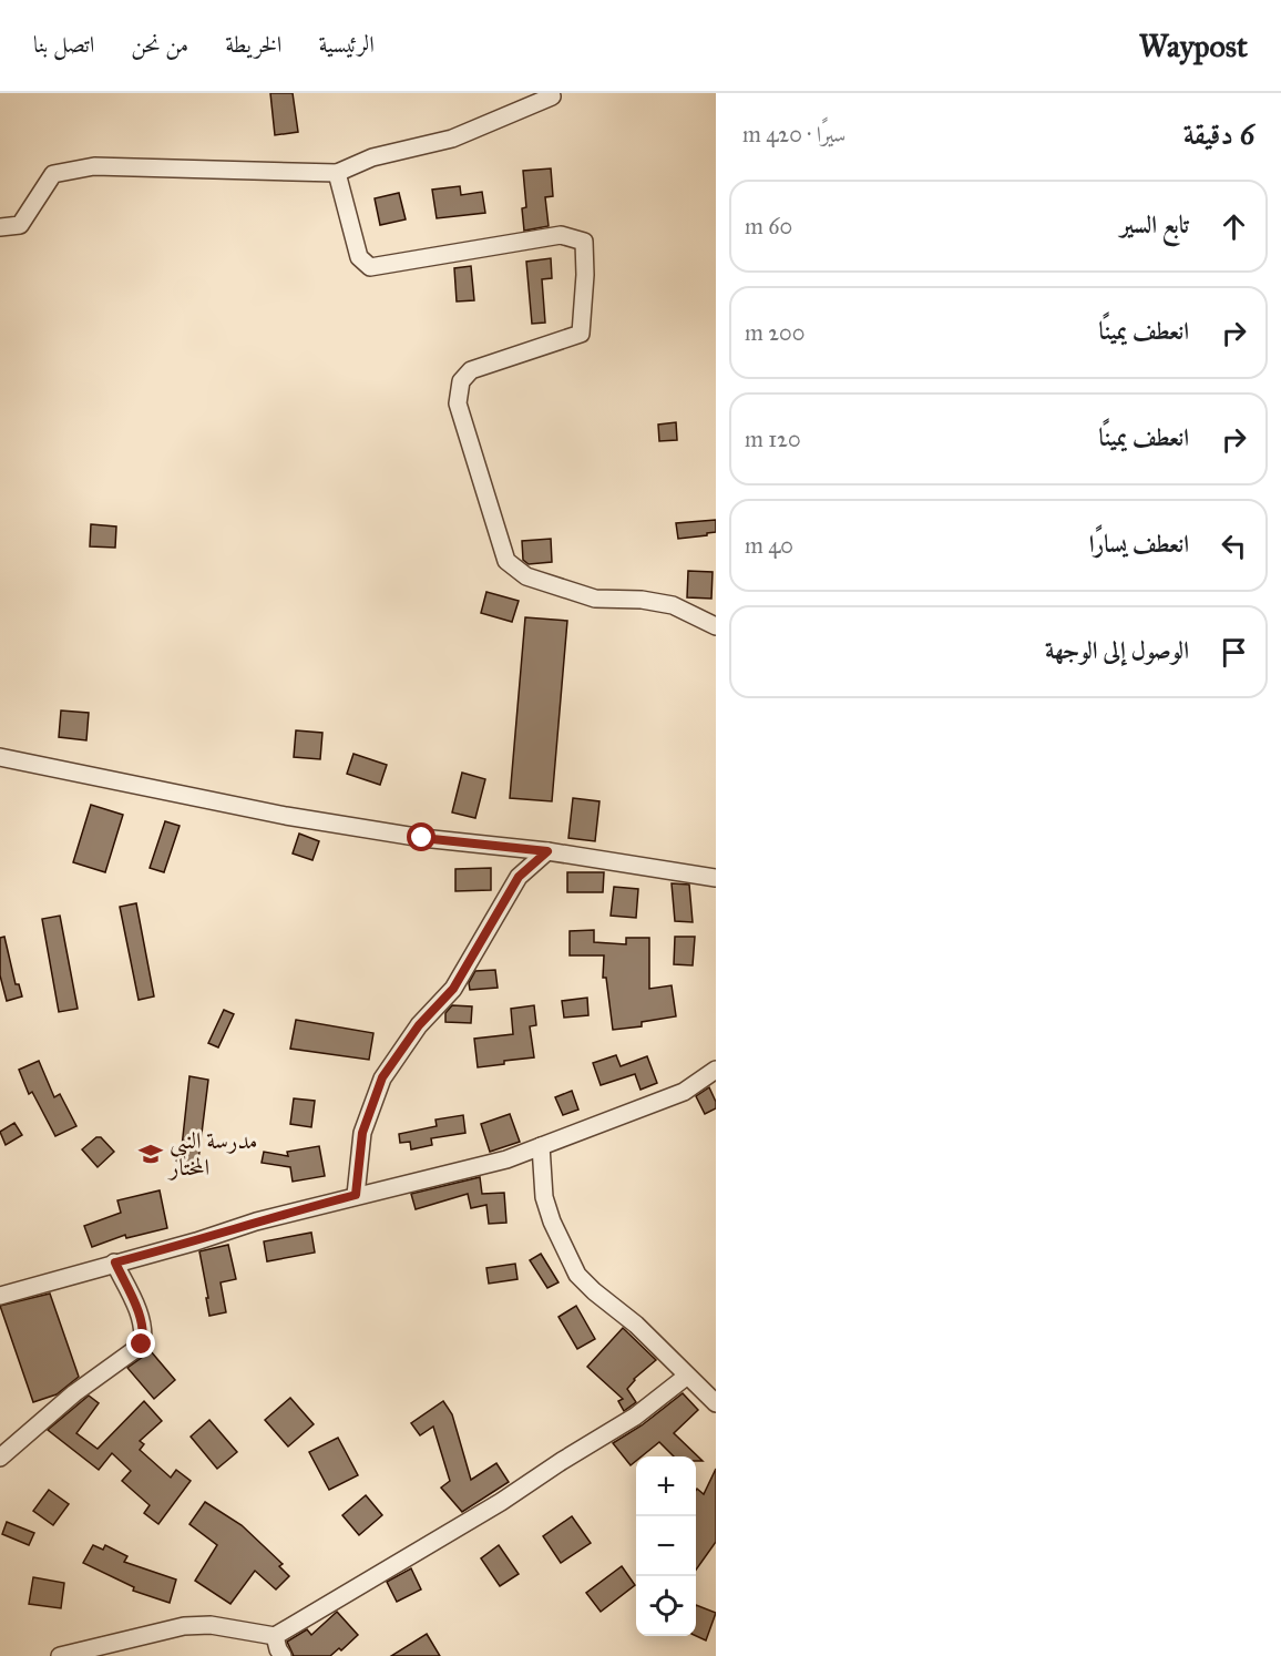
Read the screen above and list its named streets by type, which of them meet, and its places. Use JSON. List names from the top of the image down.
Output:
{
  "places": {
    "school or university": ["مدرسة النبي المختار"]
  },
  "page": {
    "header": "Waypost",
    "nav": [
      "الرئيسية",
      "الخريطة",
      "من نحن",
      "اتصل بنا"
    ],
    "heading": ["6 دقيقة", "سيرًا · 420 m"],
    "list": [
      ["تابع السير", "60 m"],
      ["انعطف يمينًا", "200 m"],
      ["انعطف يمينًا", "120 m"],
      ["انعطف يسارًا", "40 m"],
      "الوصول إلى الوجهة"
    ],
    "map_buttons": ["+", "−"]
  }
}
